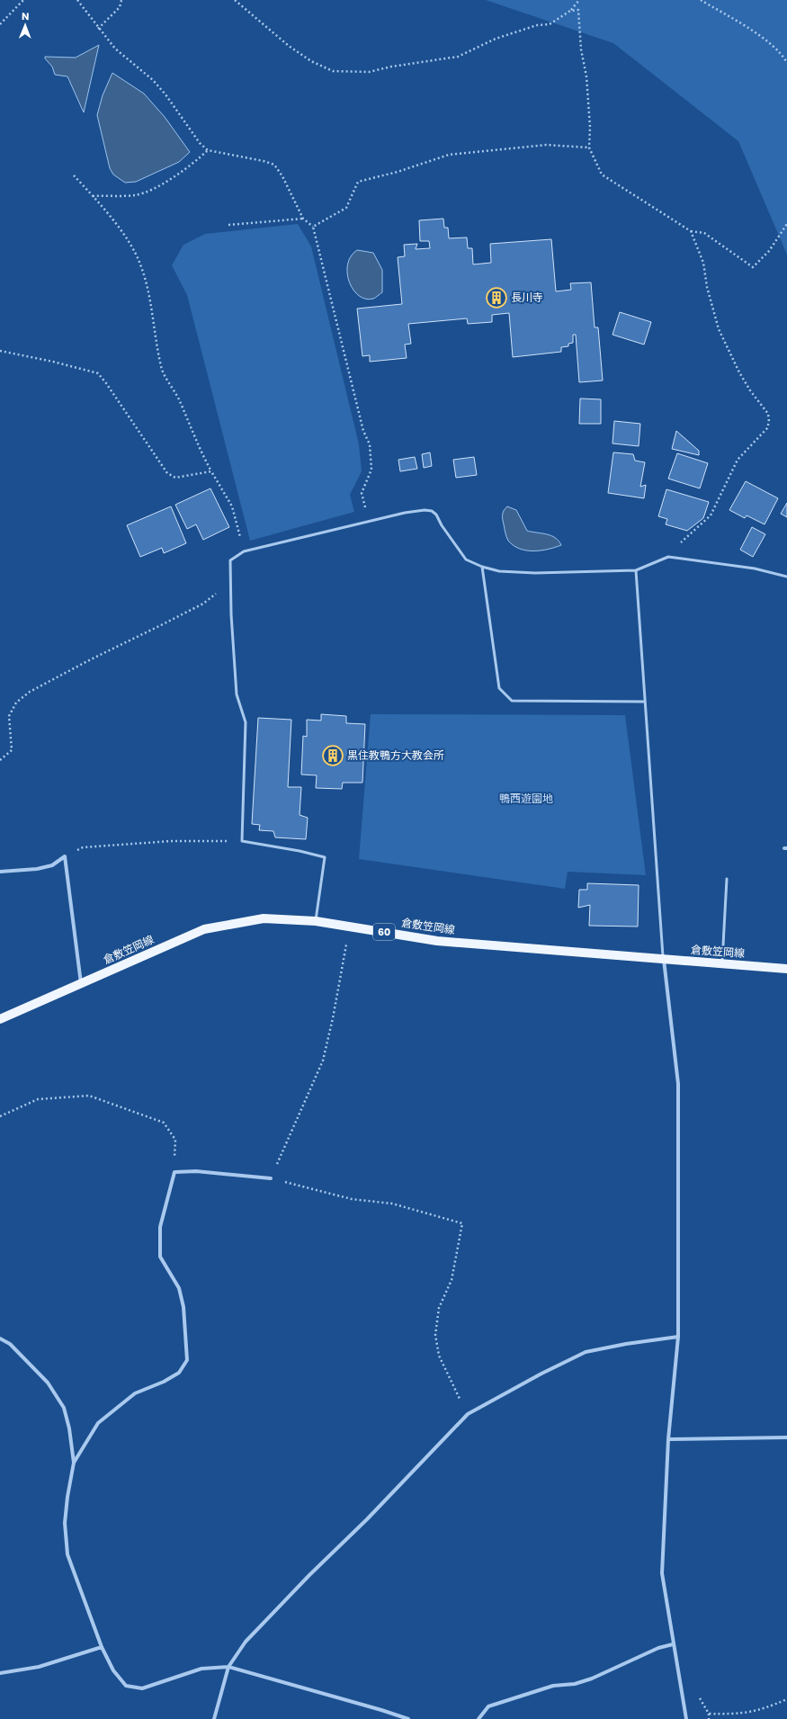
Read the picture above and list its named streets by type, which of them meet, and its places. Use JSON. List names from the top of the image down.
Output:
{
  "streets": {
    "main road": ["倉敷笠岡線", "60"]
  },
  "parks": ["鴨西遊園地"],
  "places": {
    "building": ["長川寺", "黒住教鴨方大教会所"]
  },
  "north": "top"
}
